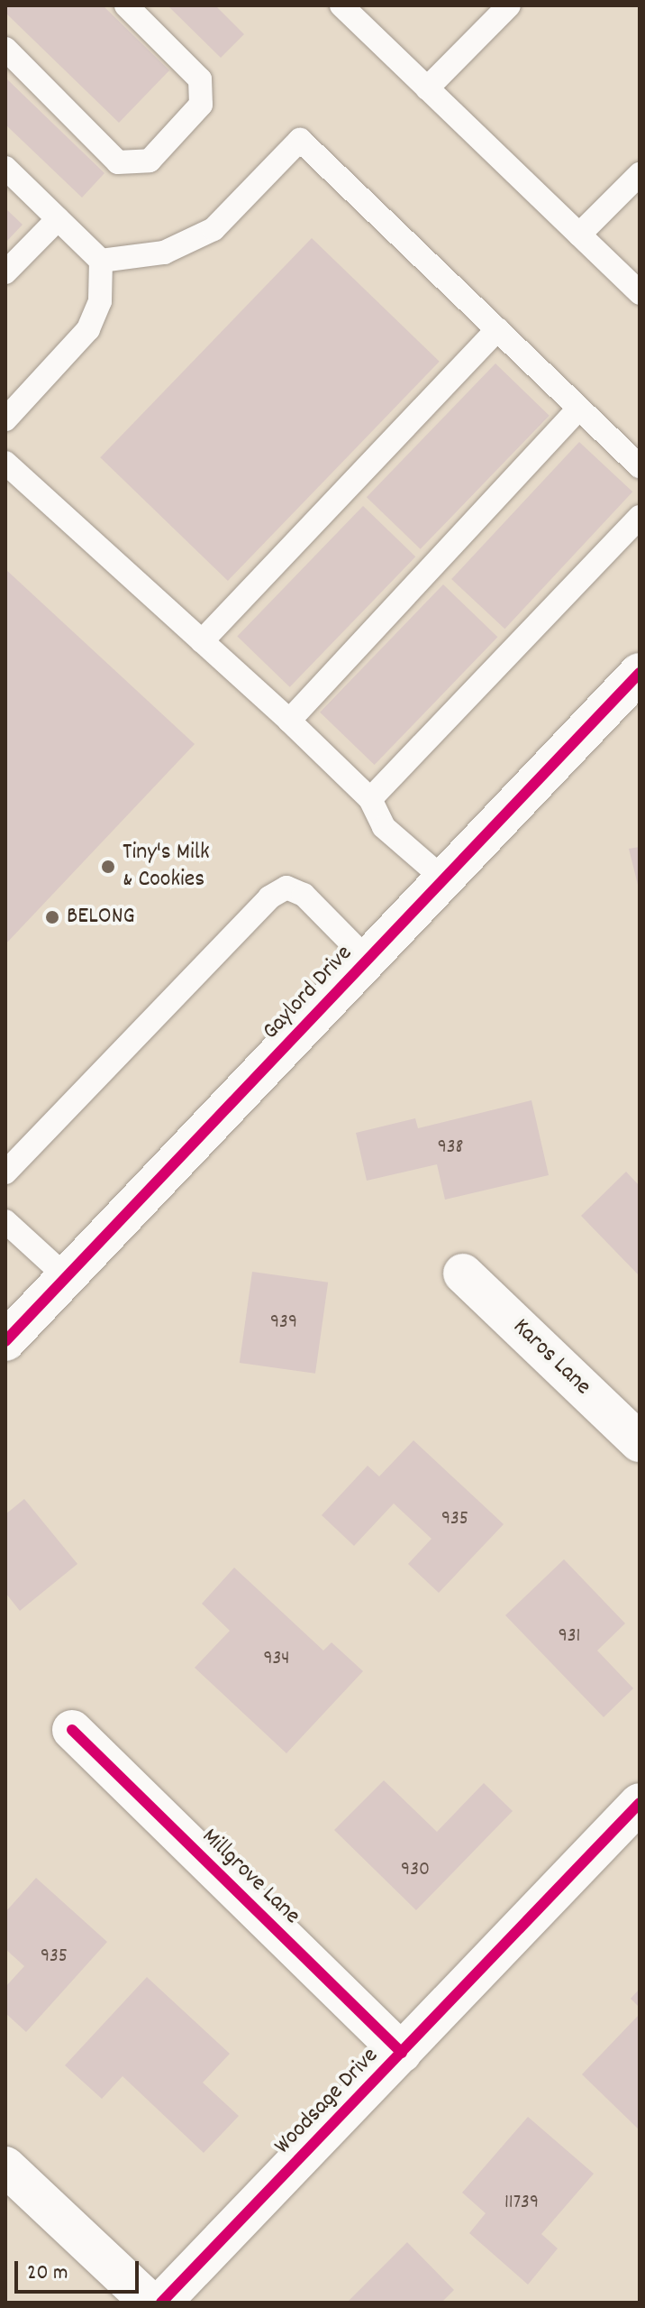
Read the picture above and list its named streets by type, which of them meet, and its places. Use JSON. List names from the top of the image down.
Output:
{
  "streets": {
    "street": [
      "Gaylord Drive",
      "Karos Lane",
      "Millgrove Lane",
      "Woodsage Drive"
    ]
  },
  "crossings": [
    ["Millgrove Lane", "Woodsage Drive"]
  ],
  "places": ["Tiny's Milk & Cookies", "BELONG"],
  "house_numbers": [
    "938",
    "939",
    "935",
    "931",
    "934",
    "930",
    "935",
    "11739"
  ],
  "scale_bar": "20 m"
}
